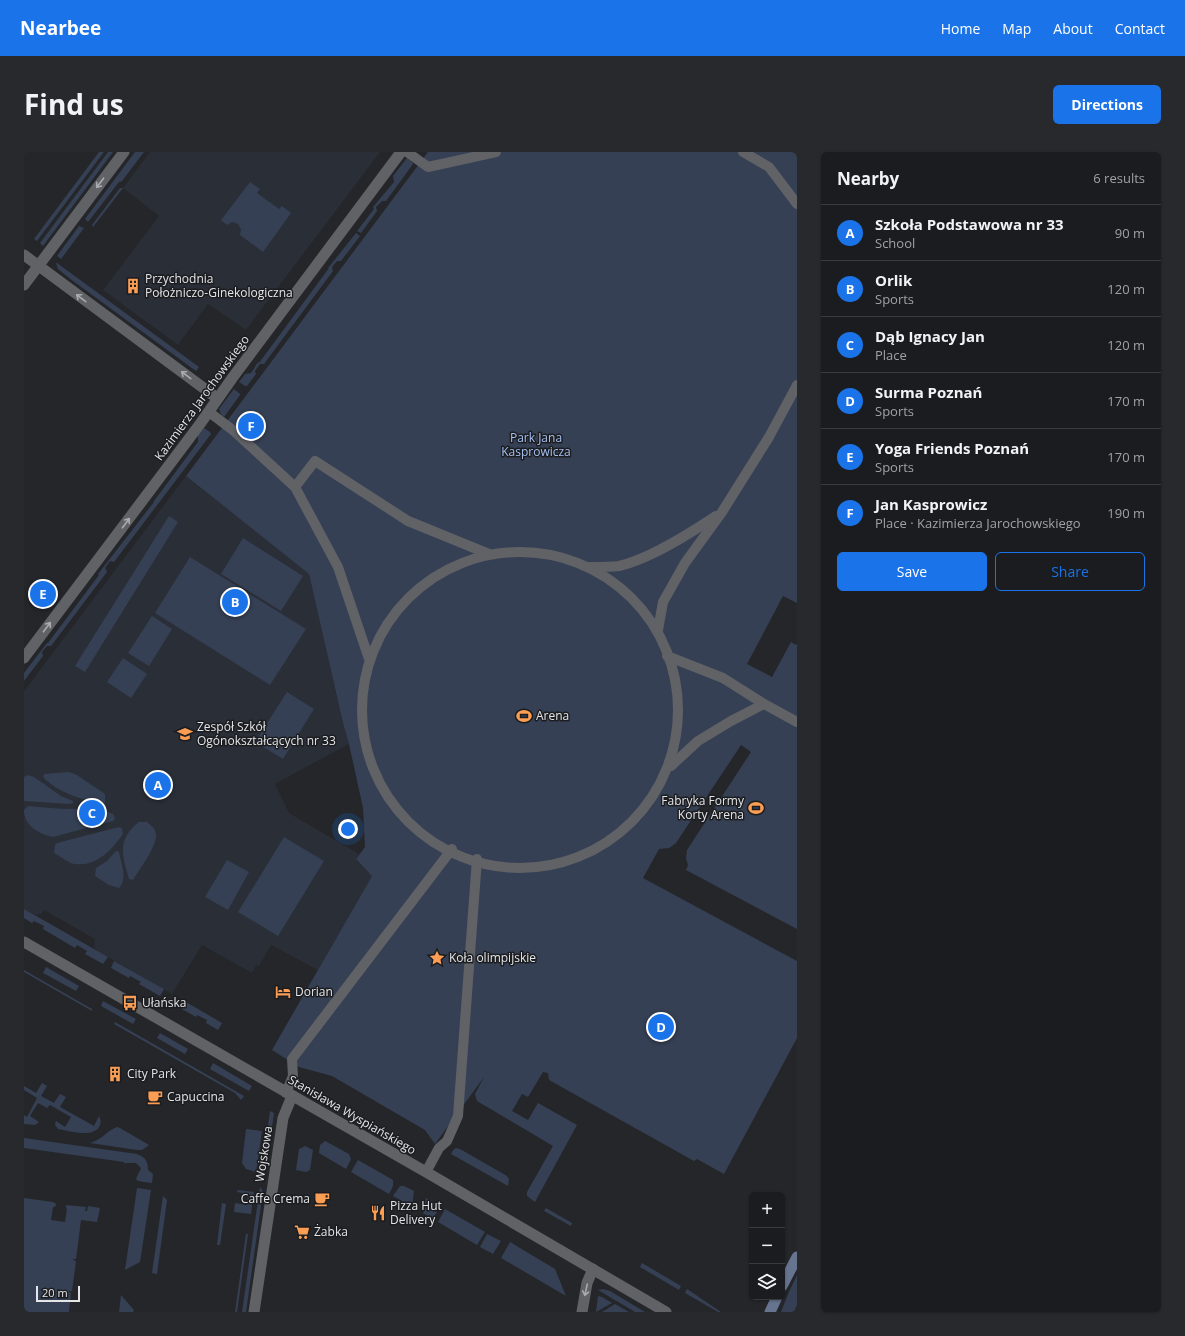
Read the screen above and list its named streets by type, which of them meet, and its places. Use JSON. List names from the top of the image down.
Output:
{
  "streets": {
    "street": ["Kazimierza Jarochowskiego", "Stanisława Wyspiańskiego", "Wojskowa"]
  },
  "crossings": [
    ["Stanisława Wyspiańskiego", "Wojskowa"]
  ],
  "one_way": ["Kazimierza Jarochowskiego"],
  "parks": ["Park Jana Kasprowicza"],
  "places": {
    "building": ["Przychodnia Położniczo-Ginekologiczna", "City Park"],
    "sports": ["Arena", "Fabryka Formy Korty Arena"],
    "school or university": ["Zespół Szkół Ogónokształcących nr 33"],
    "place": ["Koła olimpijskie"],
    "hotel": ["Dorian"],
    "bus stop": ["Ułańska"],
    "cafe": ["Capuccina", "Caffe Crema"],
    "restaurant": ["Pizza Hut Delivery"],
    "supermarket": ["Żabka"]
  },
  "scale_bar": "20 m",
  "page": {
    "header": "Nearbee",
    "nav": [
      "Home",
      "Map",
      "About",
      "Contact"
    ],
    "title": "Find us",
    "buttons": [
      "Directions",
      ["Save", "Share"]
    ],
    "heading": ["Nearby", "6 results"],
    "list": [
      {
        "mark": "A",
        "name": "Szkoła Podstawowa nr 33",
        "note": "School",
        "value": "90 m"
      },
      {
        "mark": "B",
        "name": "Orlik",
        "note": "Sports",
        "value": "120 m"
      },
      {
        "mark": "C",
        "name": "Dąb Ignacy Jan",
        "note": "Place",
        "value": "120 m"
      },
      {
        "mark": "D",
        "name": "Surma Poznań",
        "note": "Sports",
        "value": "170 m"
      },
      {
        "mark": "E",
        "name": "Yoga Friends Poznań",
        "note": "Sports",
        "value": "170 m"
      },
      {
        "mark": "F",
        "name": "Jan Kasprowicz",
        "note": "Place · Kazimierza Jarochowskiego",
        "value": "190 m"
      }
    ],
    "pins": [
      "F",
      "E",
      "B",
      "A",
      "C",
      "D"
    ],
    "map_buttons": ["+", "−"],
    "scale": "20 m"
  }
}
